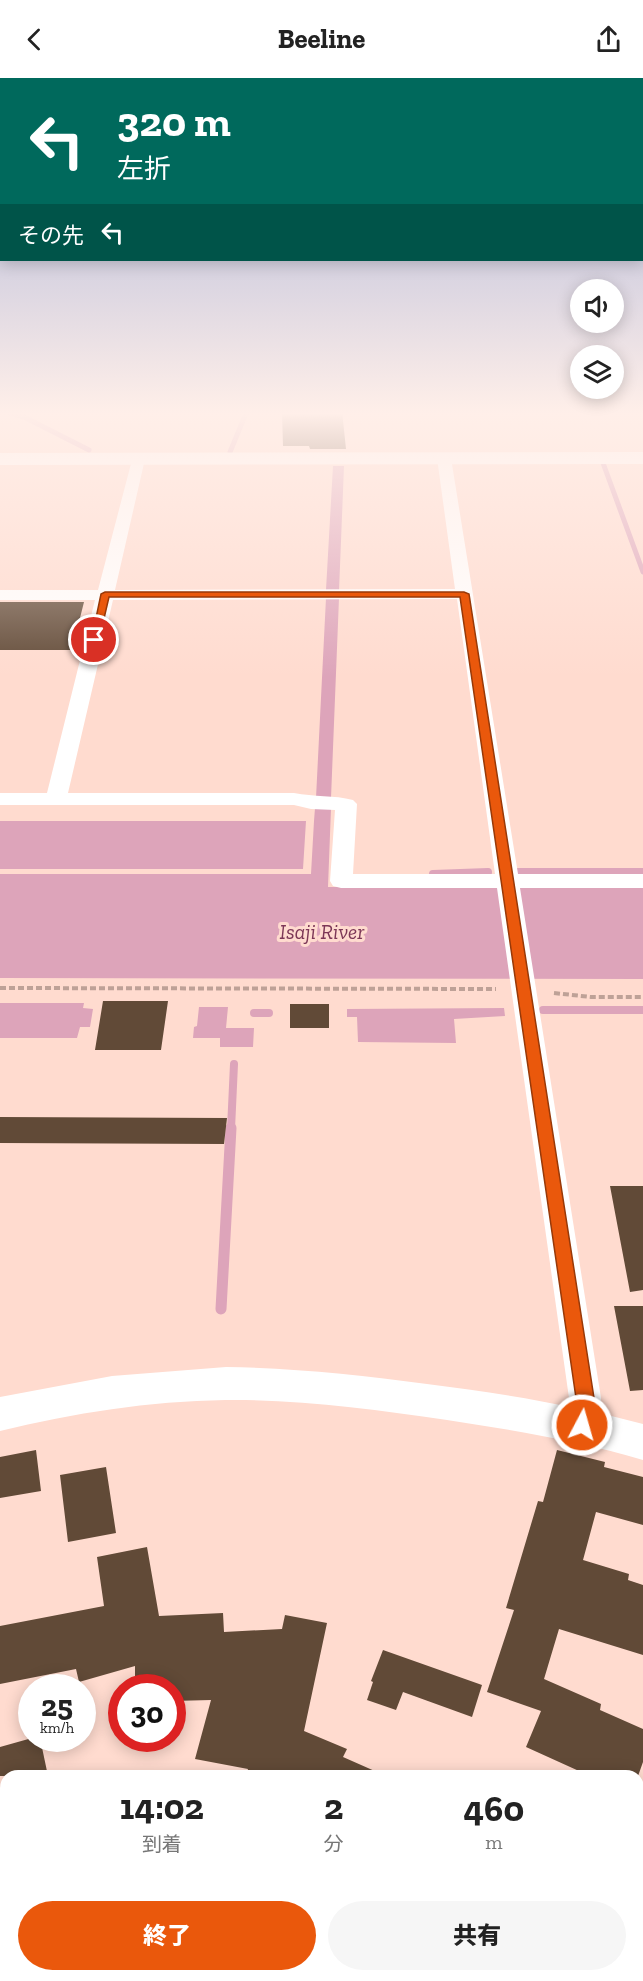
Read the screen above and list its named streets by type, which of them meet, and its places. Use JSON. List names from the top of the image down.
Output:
{
  "water": ["Isaji River"],
  "page": {
    "header": "Beeline",
    "turn": ["320 m", "左折"],
    "then": "その先",
    "speed": "25 km/h",
    "limit": "30",
    "eta": [
      "14:02",
      "到着",
      "2",
      "分",
      "460",
      "m"
    ],
    "buttons": ["終了", "共有"]
  }
}
